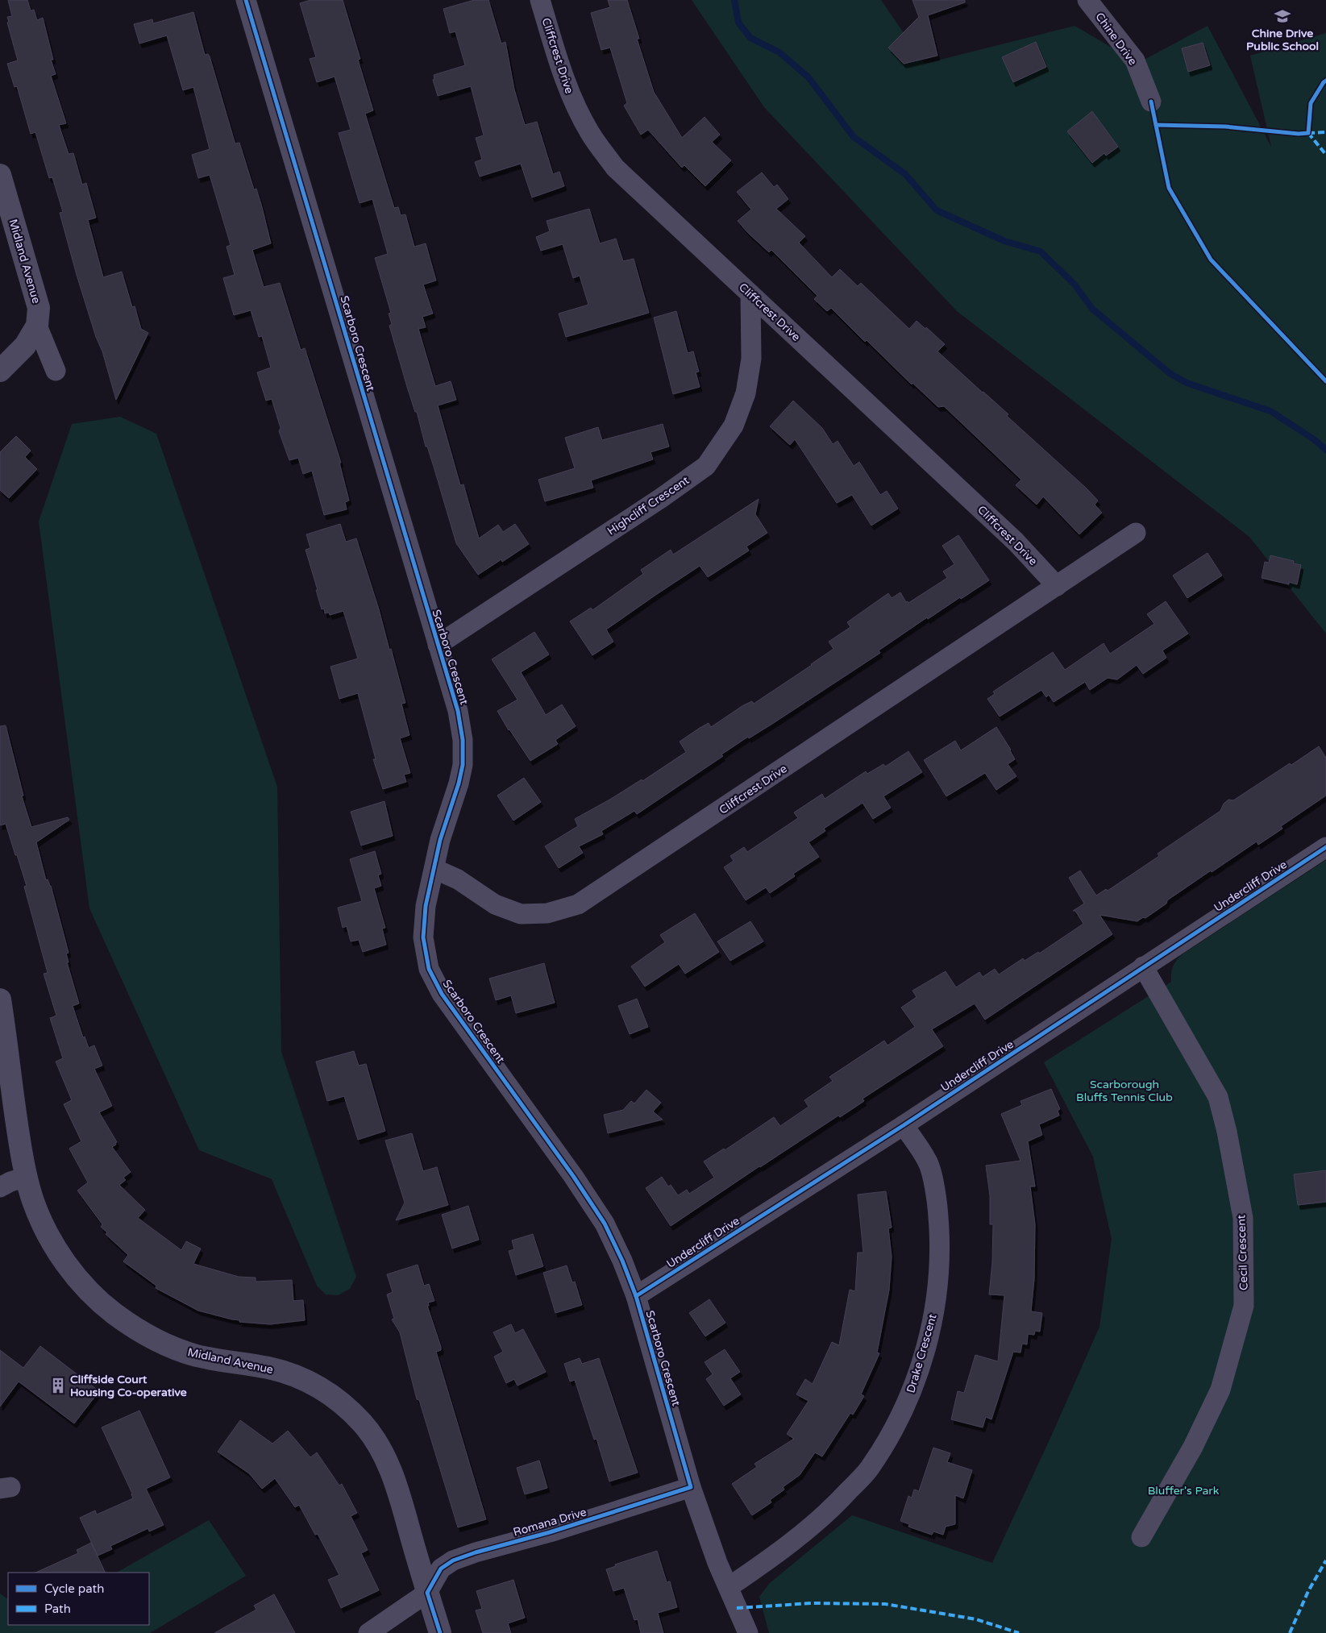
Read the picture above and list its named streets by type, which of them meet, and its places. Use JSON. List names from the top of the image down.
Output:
{
  "streets": {
    "street": [
      "Chine Drive",
      "Cliffcrest Drive",
      "Midland Avenue",
      "Scarboro Crescent",
      "Highcliff Crescent",
      "Undercliff Drive",
      "Cecil Crescent",
      "Drake Crescent",
      "Romana Drive"
    ]
  },
  "crossings": [
    ["Cliffcrest Drive", "Scarboro Crescent"],
    ["Cliffcrest Drive", "Highcliff Crescent"],
    ["Midland Avenue", "Romana Drive"],
    ["Scarboro Crescent", "Highcliff Crescent"],
    ["Scarboro Crescent", "Undercliff Drive"],
    ["Scarboro Crescent", "Drake Crescent"],
    ["Scarboro Crescent", "Romana Drive"],
    ["Undercliff Drive", "Cecil Crescent"],
    ["Undercliff Drive", "Drake Crescent"]
  ],
  "parks": ["Scarborough Bluffs Tennis Club", "Bluffer's Park"],
  "places": {
    "school or university": ["Chine Drive Public School"],
    "building": ["Cliffside Court Housing Co-operative"]
  },
  "legend": ["Cycle path", "Path"]
}
